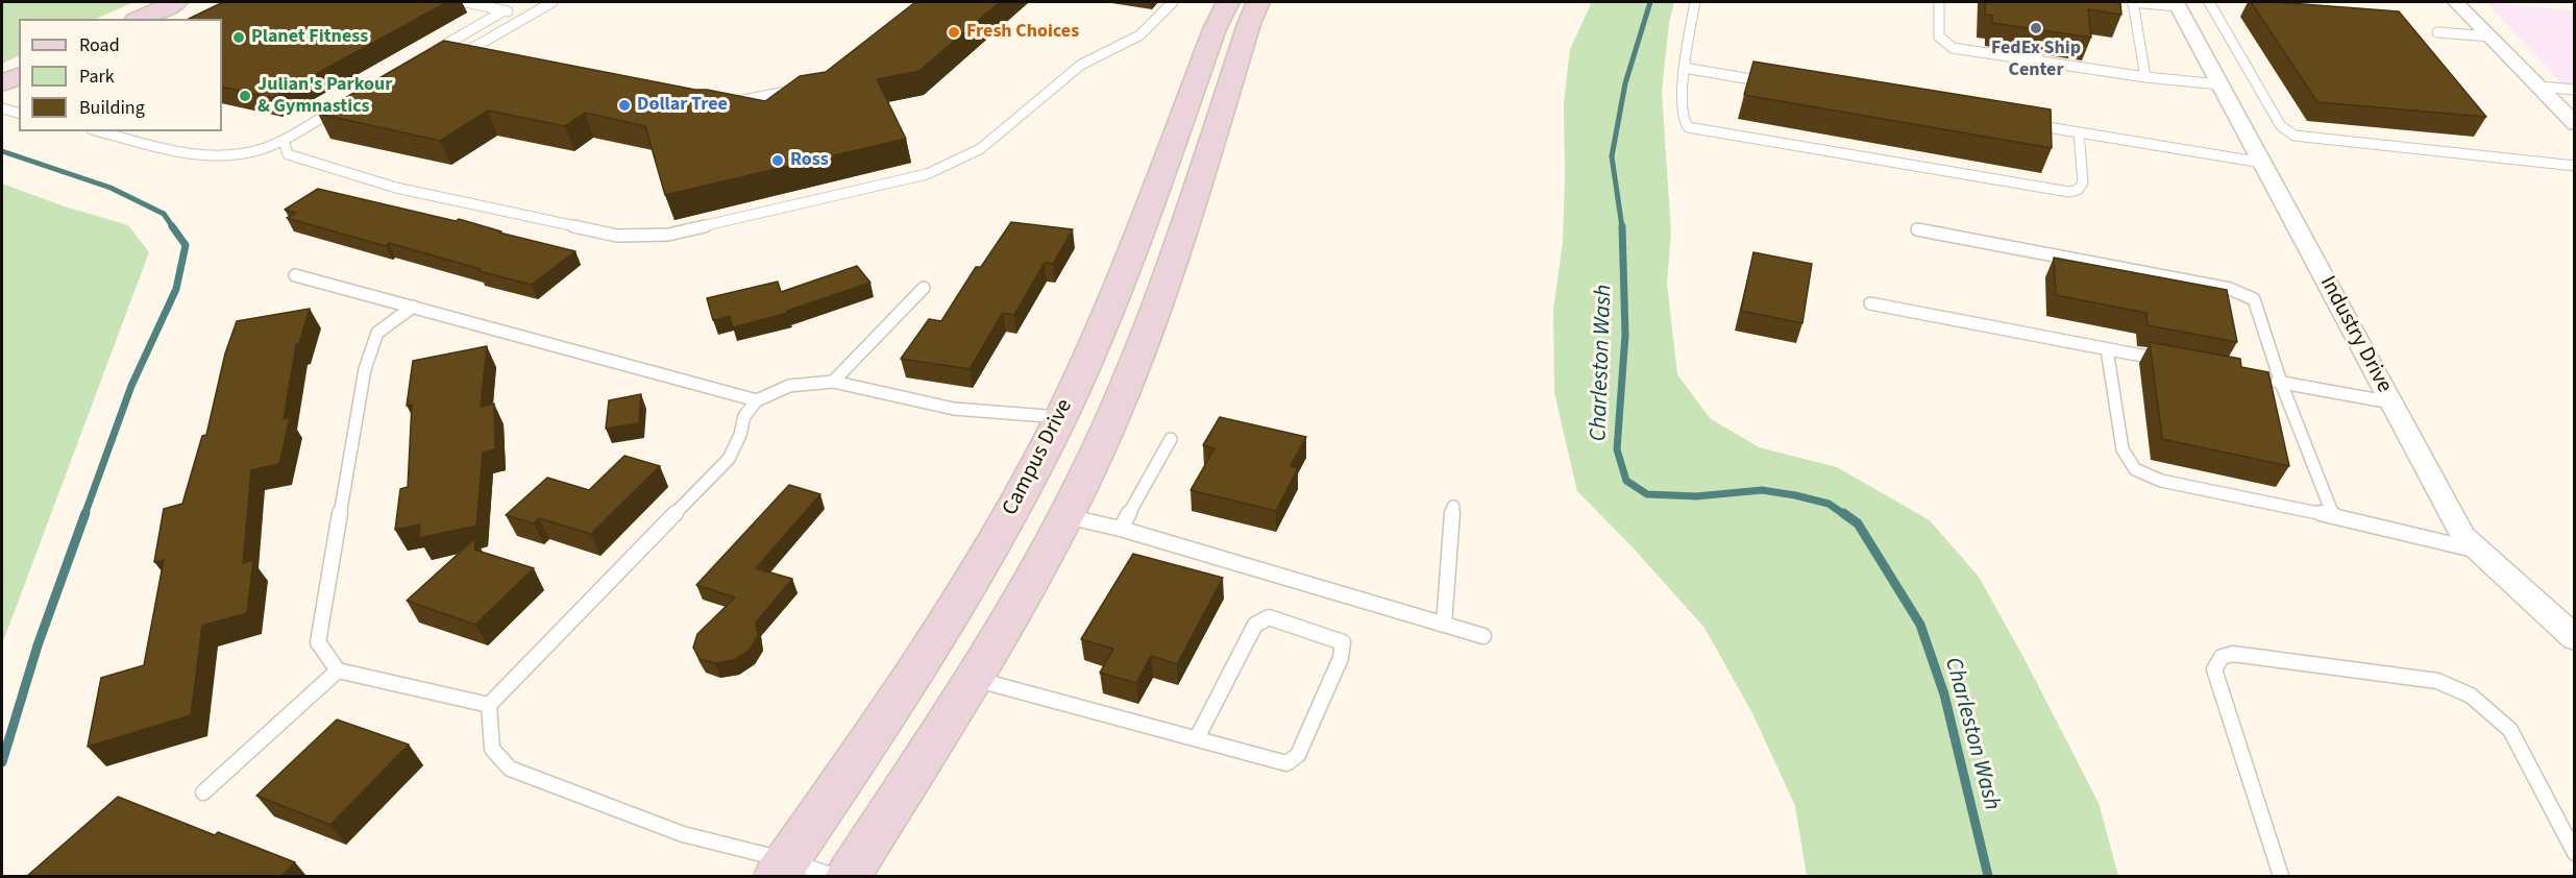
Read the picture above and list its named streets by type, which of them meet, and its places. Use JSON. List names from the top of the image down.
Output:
{
  "streets": {
    "street": ["Industry Drive", "Campus Drive"]
  },
  "water": ["Charleston Wash"],
  "places": [
    "FedEx Ship Center",
    "Fresh Choices",
    "Planet Fitness",
    "Julian's Parkour & Gymnastics",
    "Dollar Tree",
    "Ross"
  ],
  "legend": ["Road", "Park", "Building"]
}
